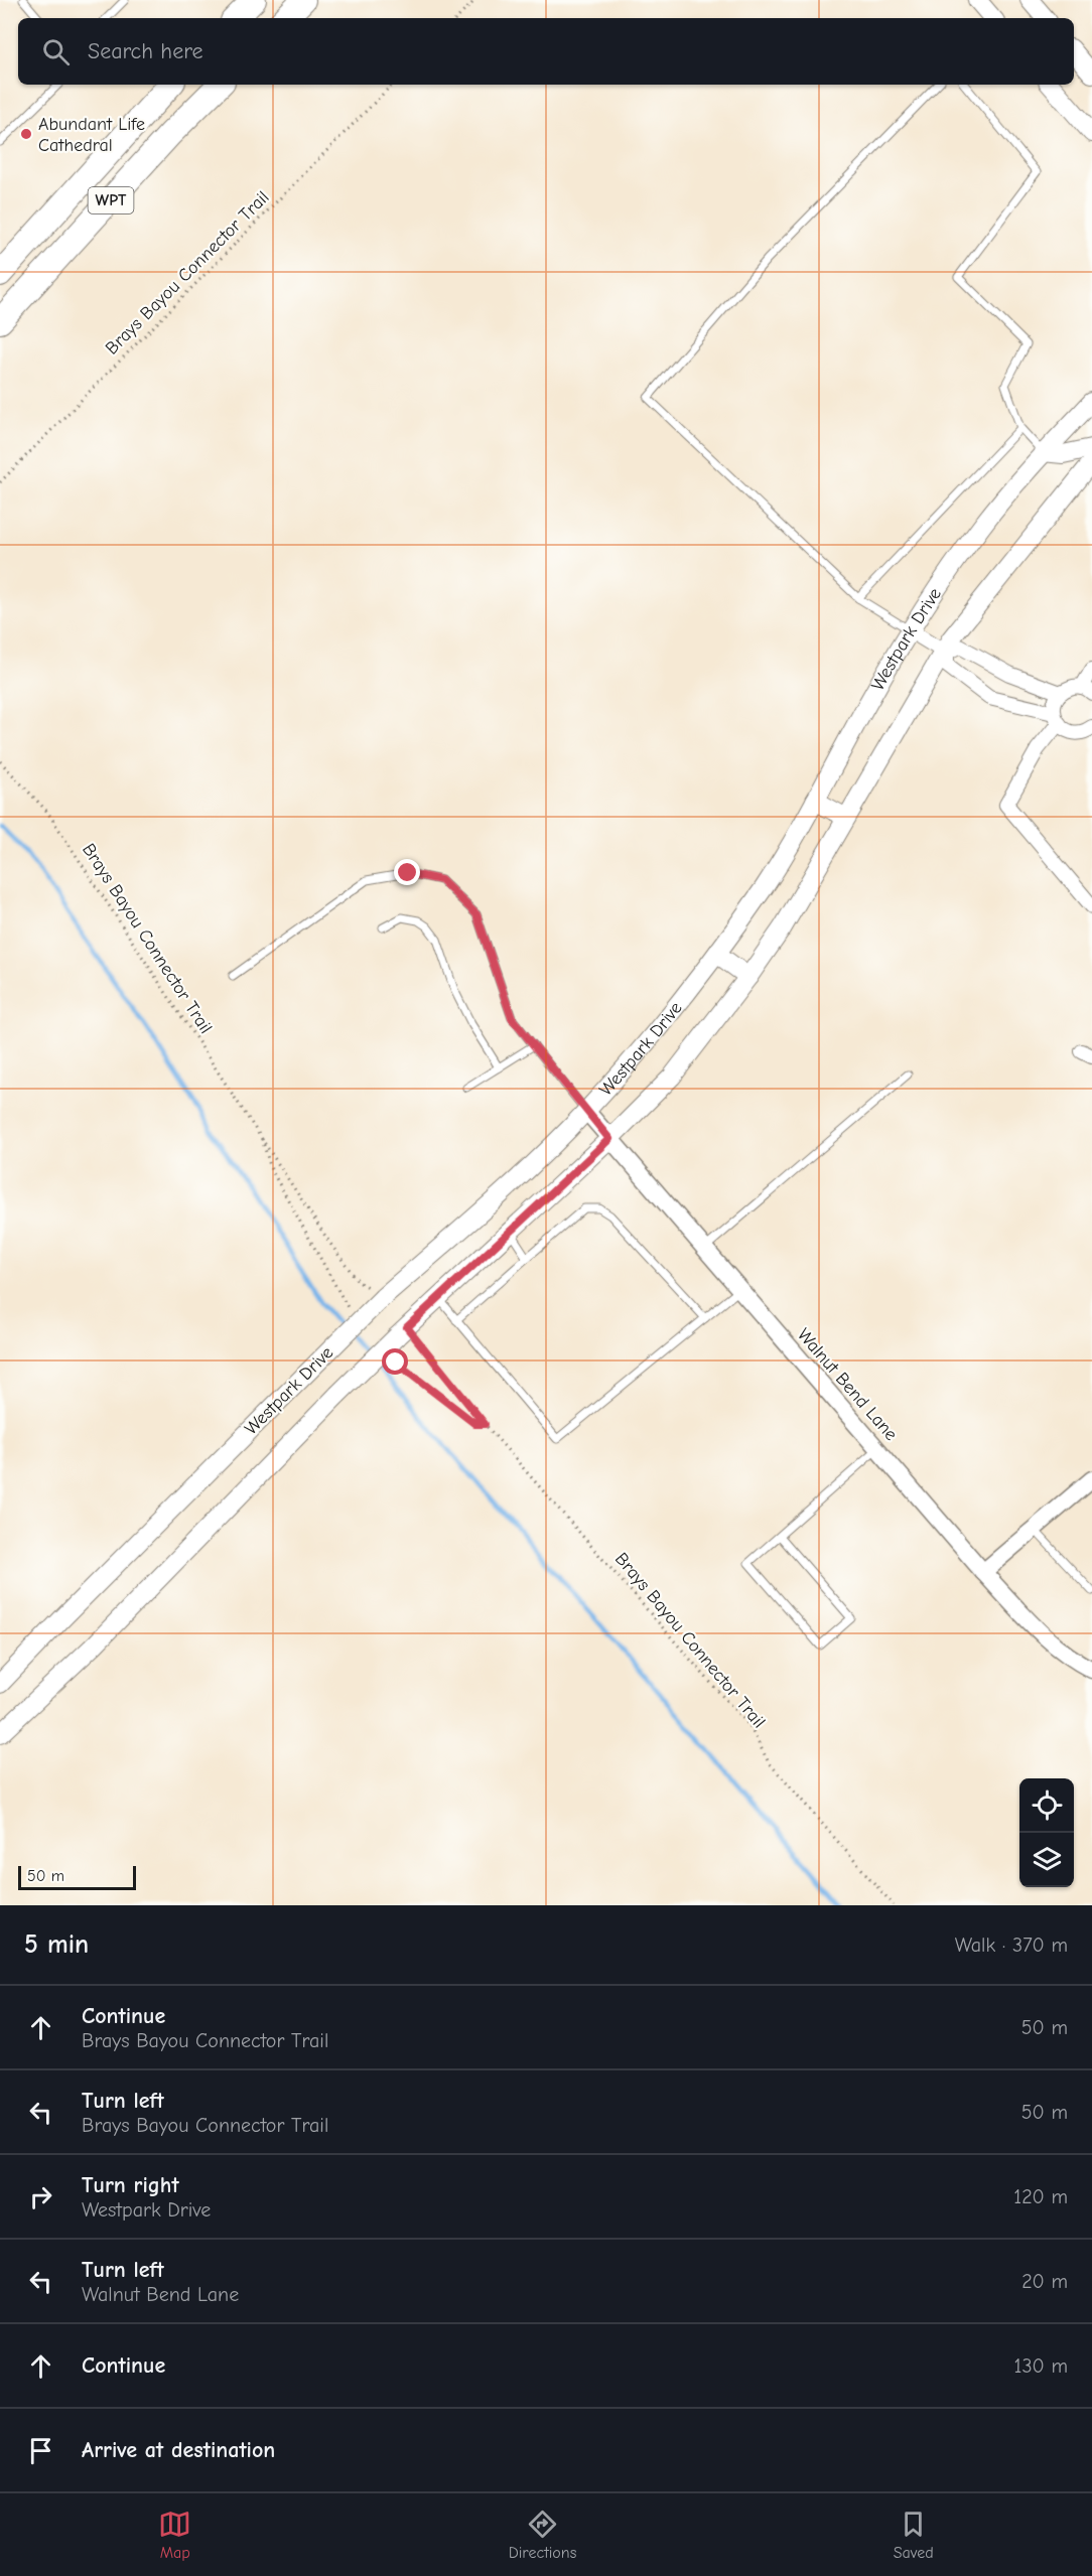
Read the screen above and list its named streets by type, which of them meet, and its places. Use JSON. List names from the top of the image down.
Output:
{
  "streets": {
    "highway": ["WPT"],
    "main road": ["Westpark Drive"],
    "street": ["Walnut Bend Lane"],
    "path": ["Brays Bayou Connector Trail"]
  },
  "crossings": [
    ["Brays Bayou Connector Trail", "Westpark Drive"],
    ["Westpark Drive", "Walnut Bend Lane"]
  ],
  "places": ["Abundant Life Cathedral"],
  "scale_bar": "50 m",
  "page": {
    "search": "Search here",
    "scale": "50 m",
    "heading": ["5 min", "Walk · 370 m"],
    "list": [
      ["Continue", "Brays Bayou Connector Trail", "50 m"],
      ["Turn left", "Brays Bayou Connector Trail", "50 m"],
      ["Turn right", "Westpark Drive", "120 m"],
      ["Turn left", "Walnut Bend Lane", "20 m"],
      ["Continue", "130 m"],
      "Arrive at destination"
    ],
    "nav": ["Map", "Directions", "Saved"]
  }
}
